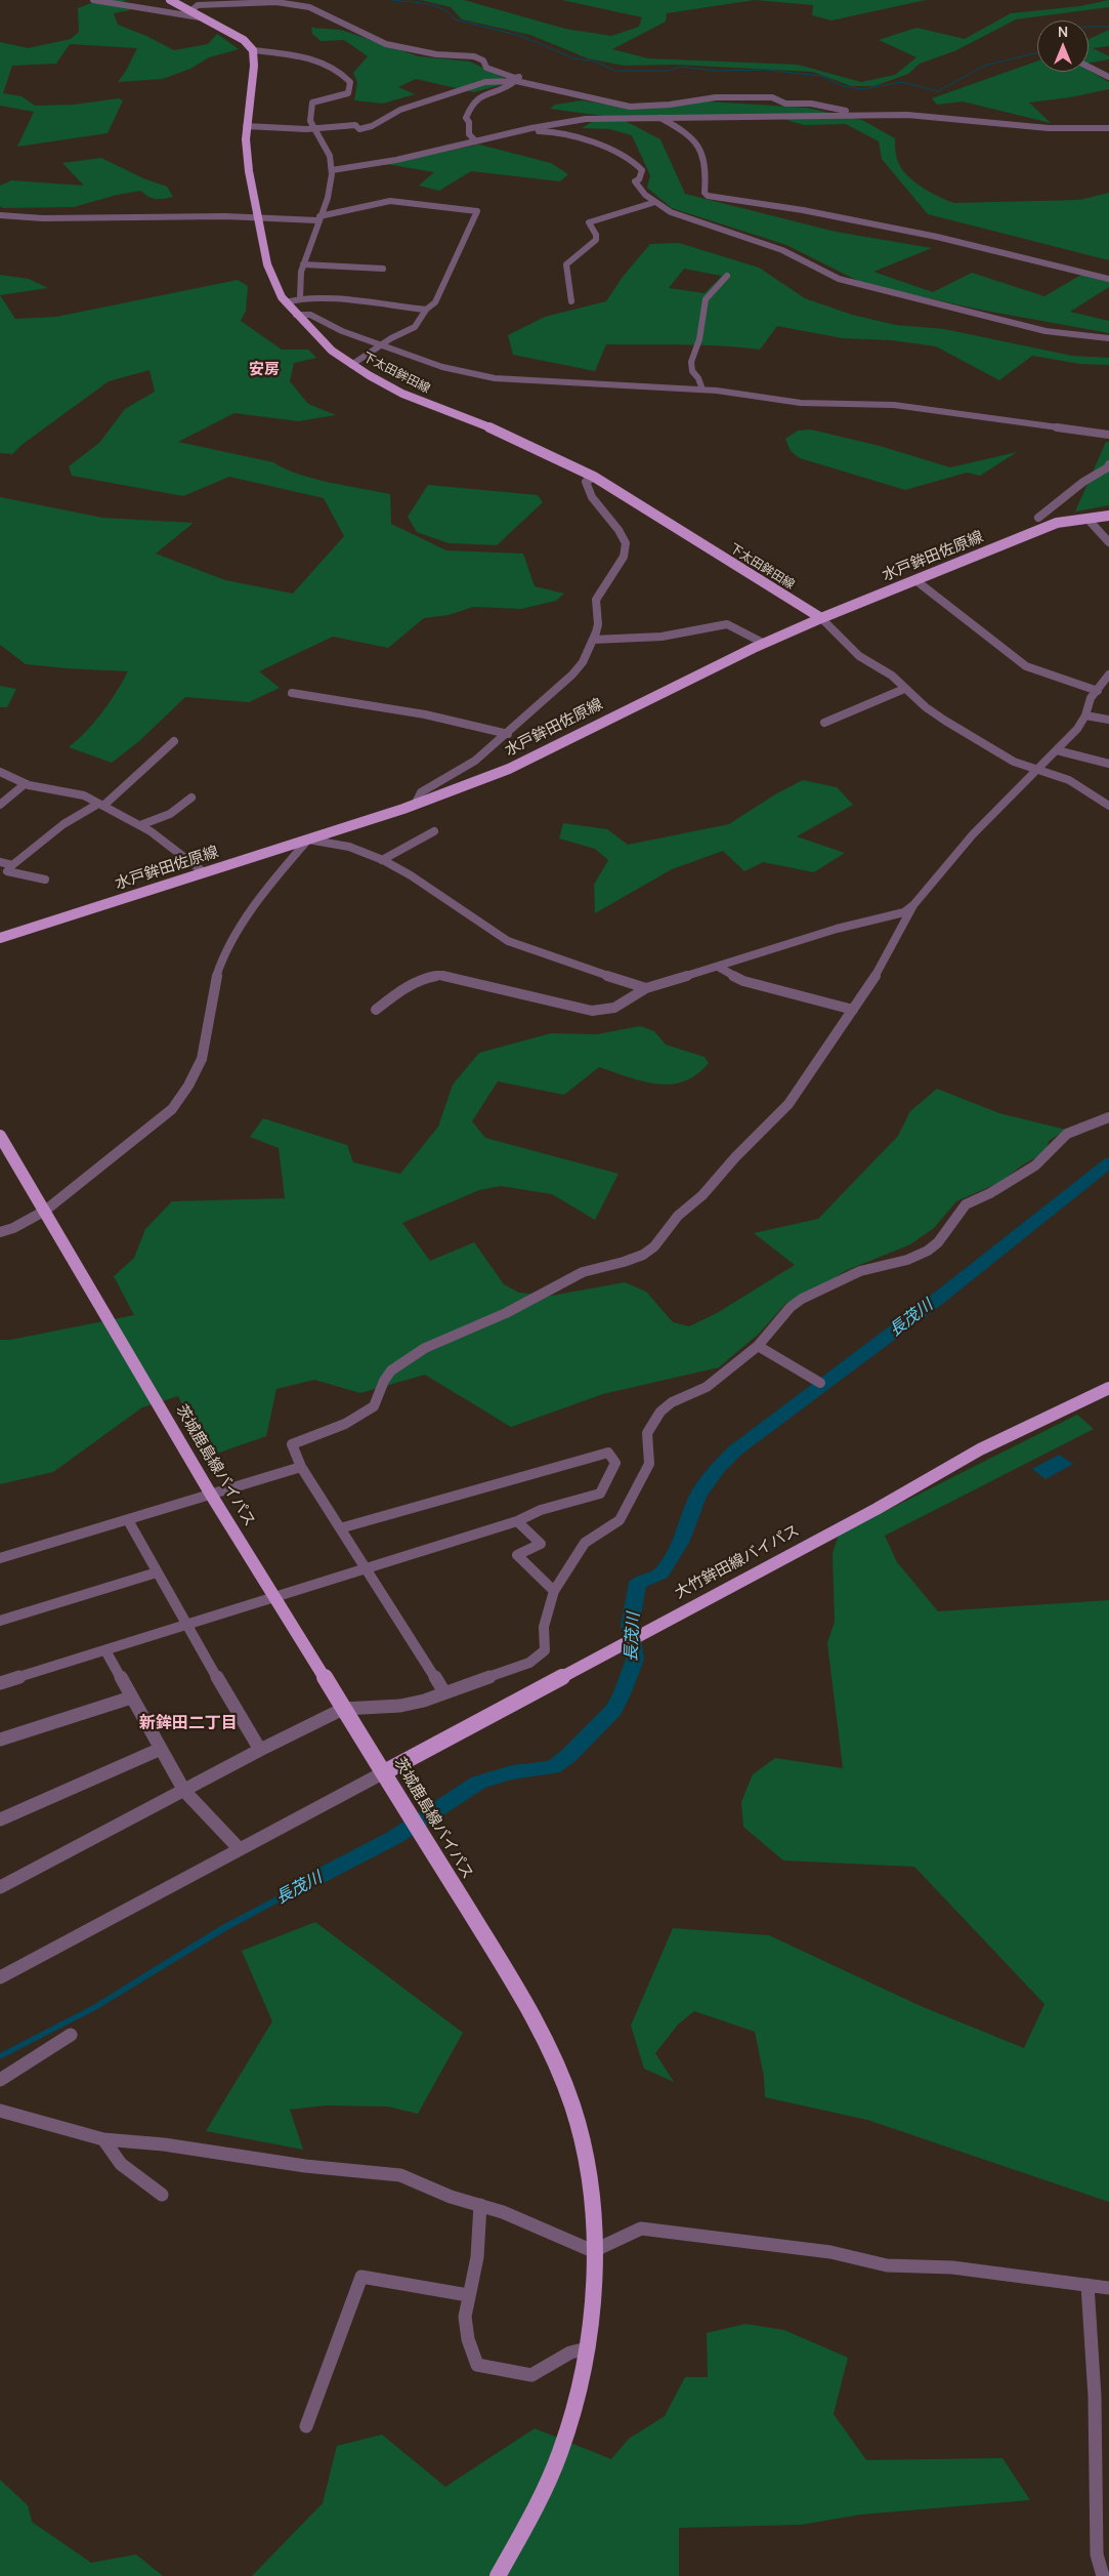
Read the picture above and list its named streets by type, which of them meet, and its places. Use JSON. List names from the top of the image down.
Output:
{
  "streets": {
    "main road": [
      "下太田鉾田線",
      "水戸鉾田佐原線",
      "茨城鹿島線バイパス",
      "大竹鉾田線バイパス"
    ]
  },
  "crossings": [
    ["下太田鉾田線", "水戸鉾田佐原線"],
    ["茨城鹿島線バイパス", "大竹鉾田線バイパス"]
  ],
  "districts": ["安房", "新鉾田二丁目"],
  "water": ["長茂川"],
  "north": "top"
}
